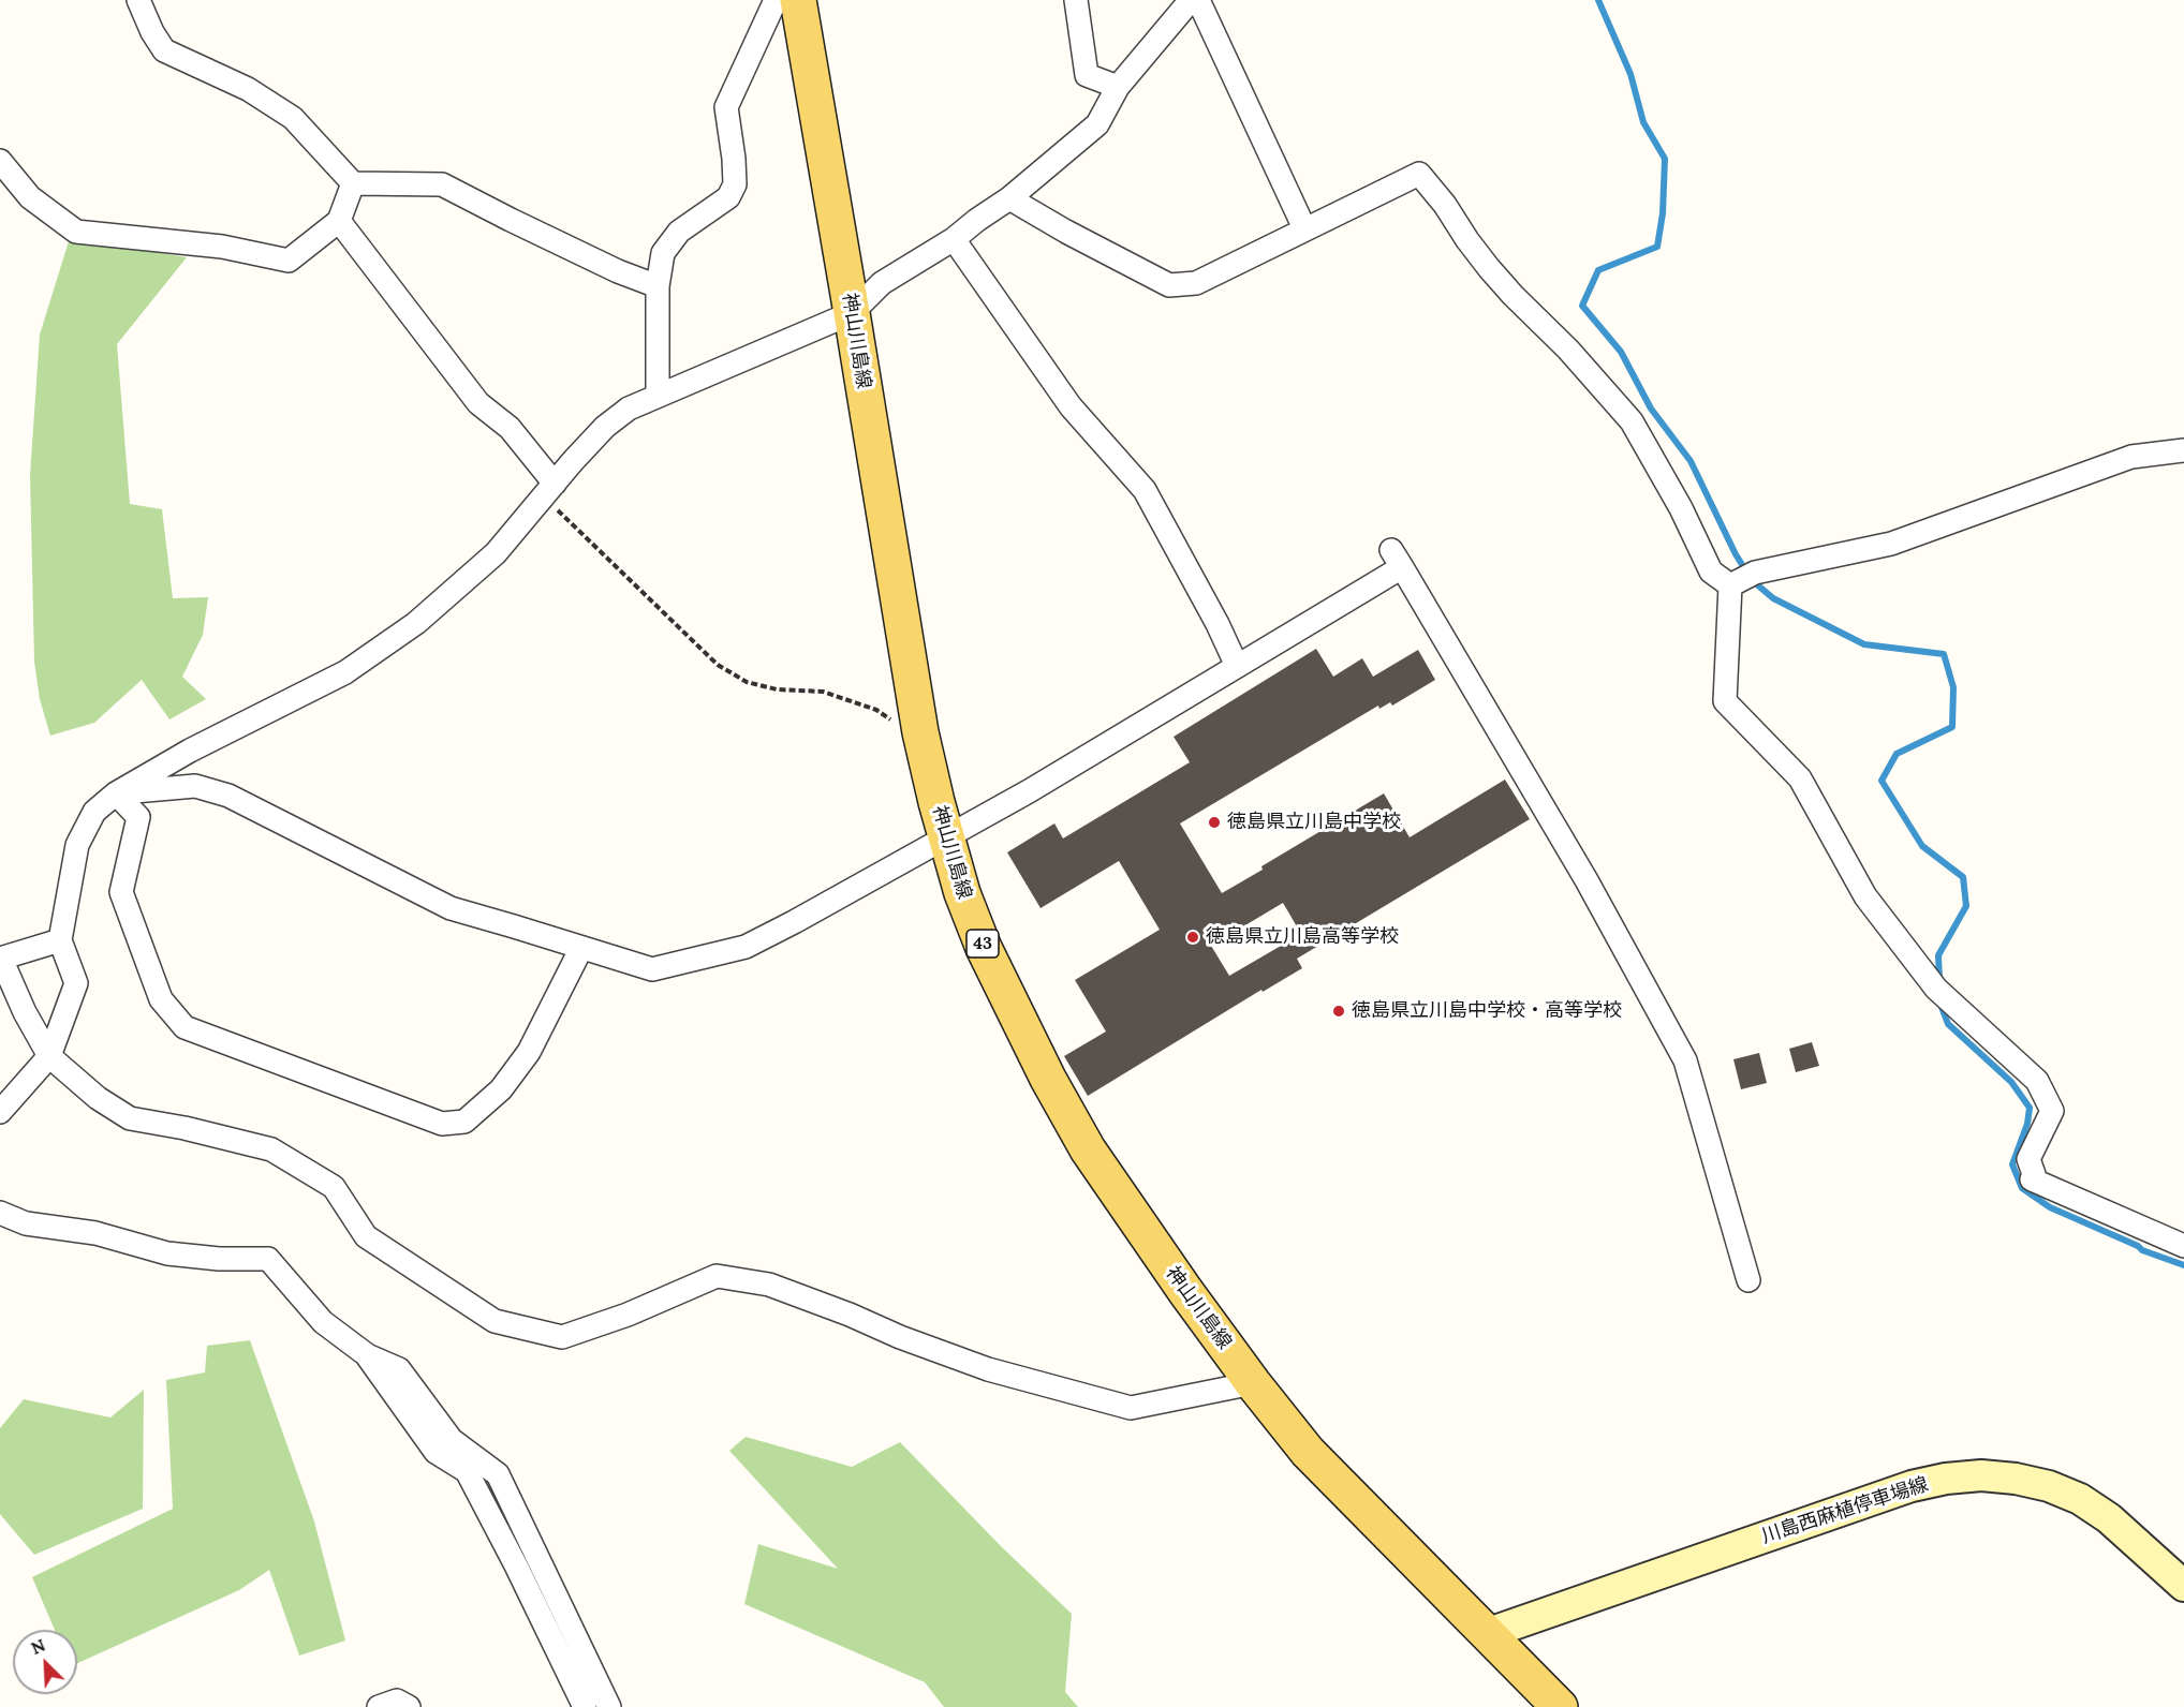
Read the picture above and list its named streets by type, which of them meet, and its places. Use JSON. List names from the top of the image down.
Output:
{
  "streets": {
    "main road": ["神山川島線", "43", "川島西麻植停車場線"]
  },
  "crossings": [
    ["神山川島線", "川島西麻植停車場線"]
  ],
  "places": ["徳島県立川島中学校", "徳島県立川島高等学校", "徳島県立川島中学校・高等学校"],
  "north": "top left"
}
